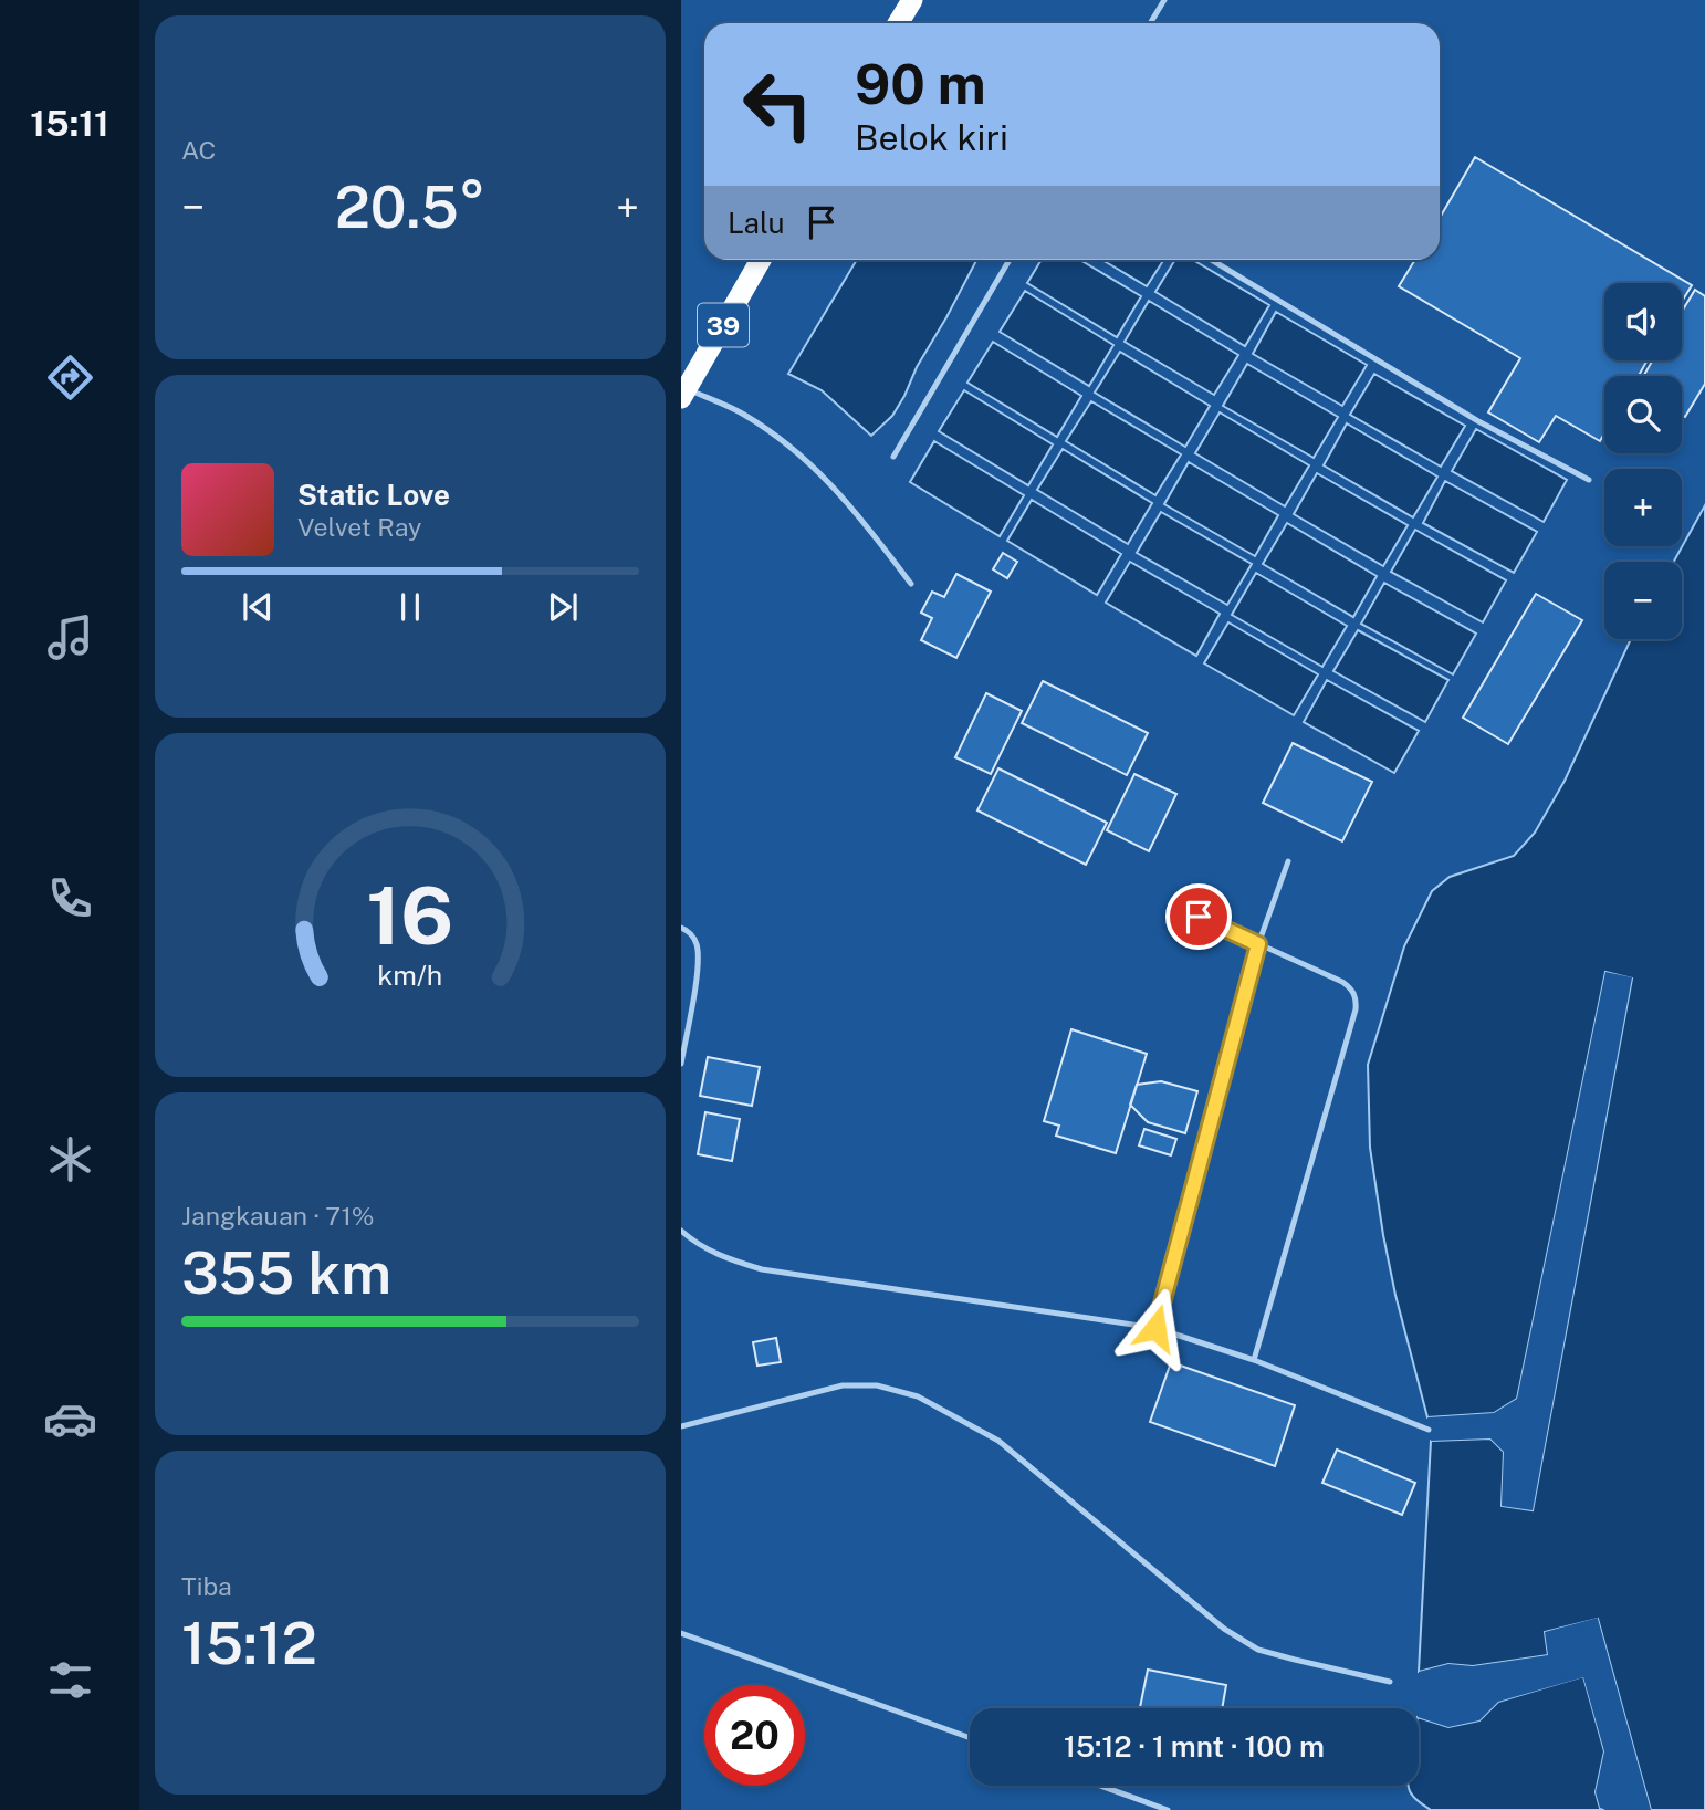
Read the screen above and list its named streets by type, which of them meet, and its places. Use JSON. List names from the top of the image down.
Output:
{
  "streets": {
    "highway": ["39"]
  },
  "page": {
    "tabs": "15:11",
    "tile": [
      "AC",
      ["Jangkauan · 71%", "355 km"],
      ["Tiba", "15:12"]
    ],
    "turn": ["90 m", "Belok kiri"],
    "heat": ["−", "20.5°", "+"],
    "then": "Lalu",
    "map_buttons": ["+", "−"],
    "song": ["Static Love", "Velvet Ray"],
    "limit": "20",
    "trip": "15:12 · 1 mnt · 100 m",
    "gauge": ["16", "km/h"]
  }
}
